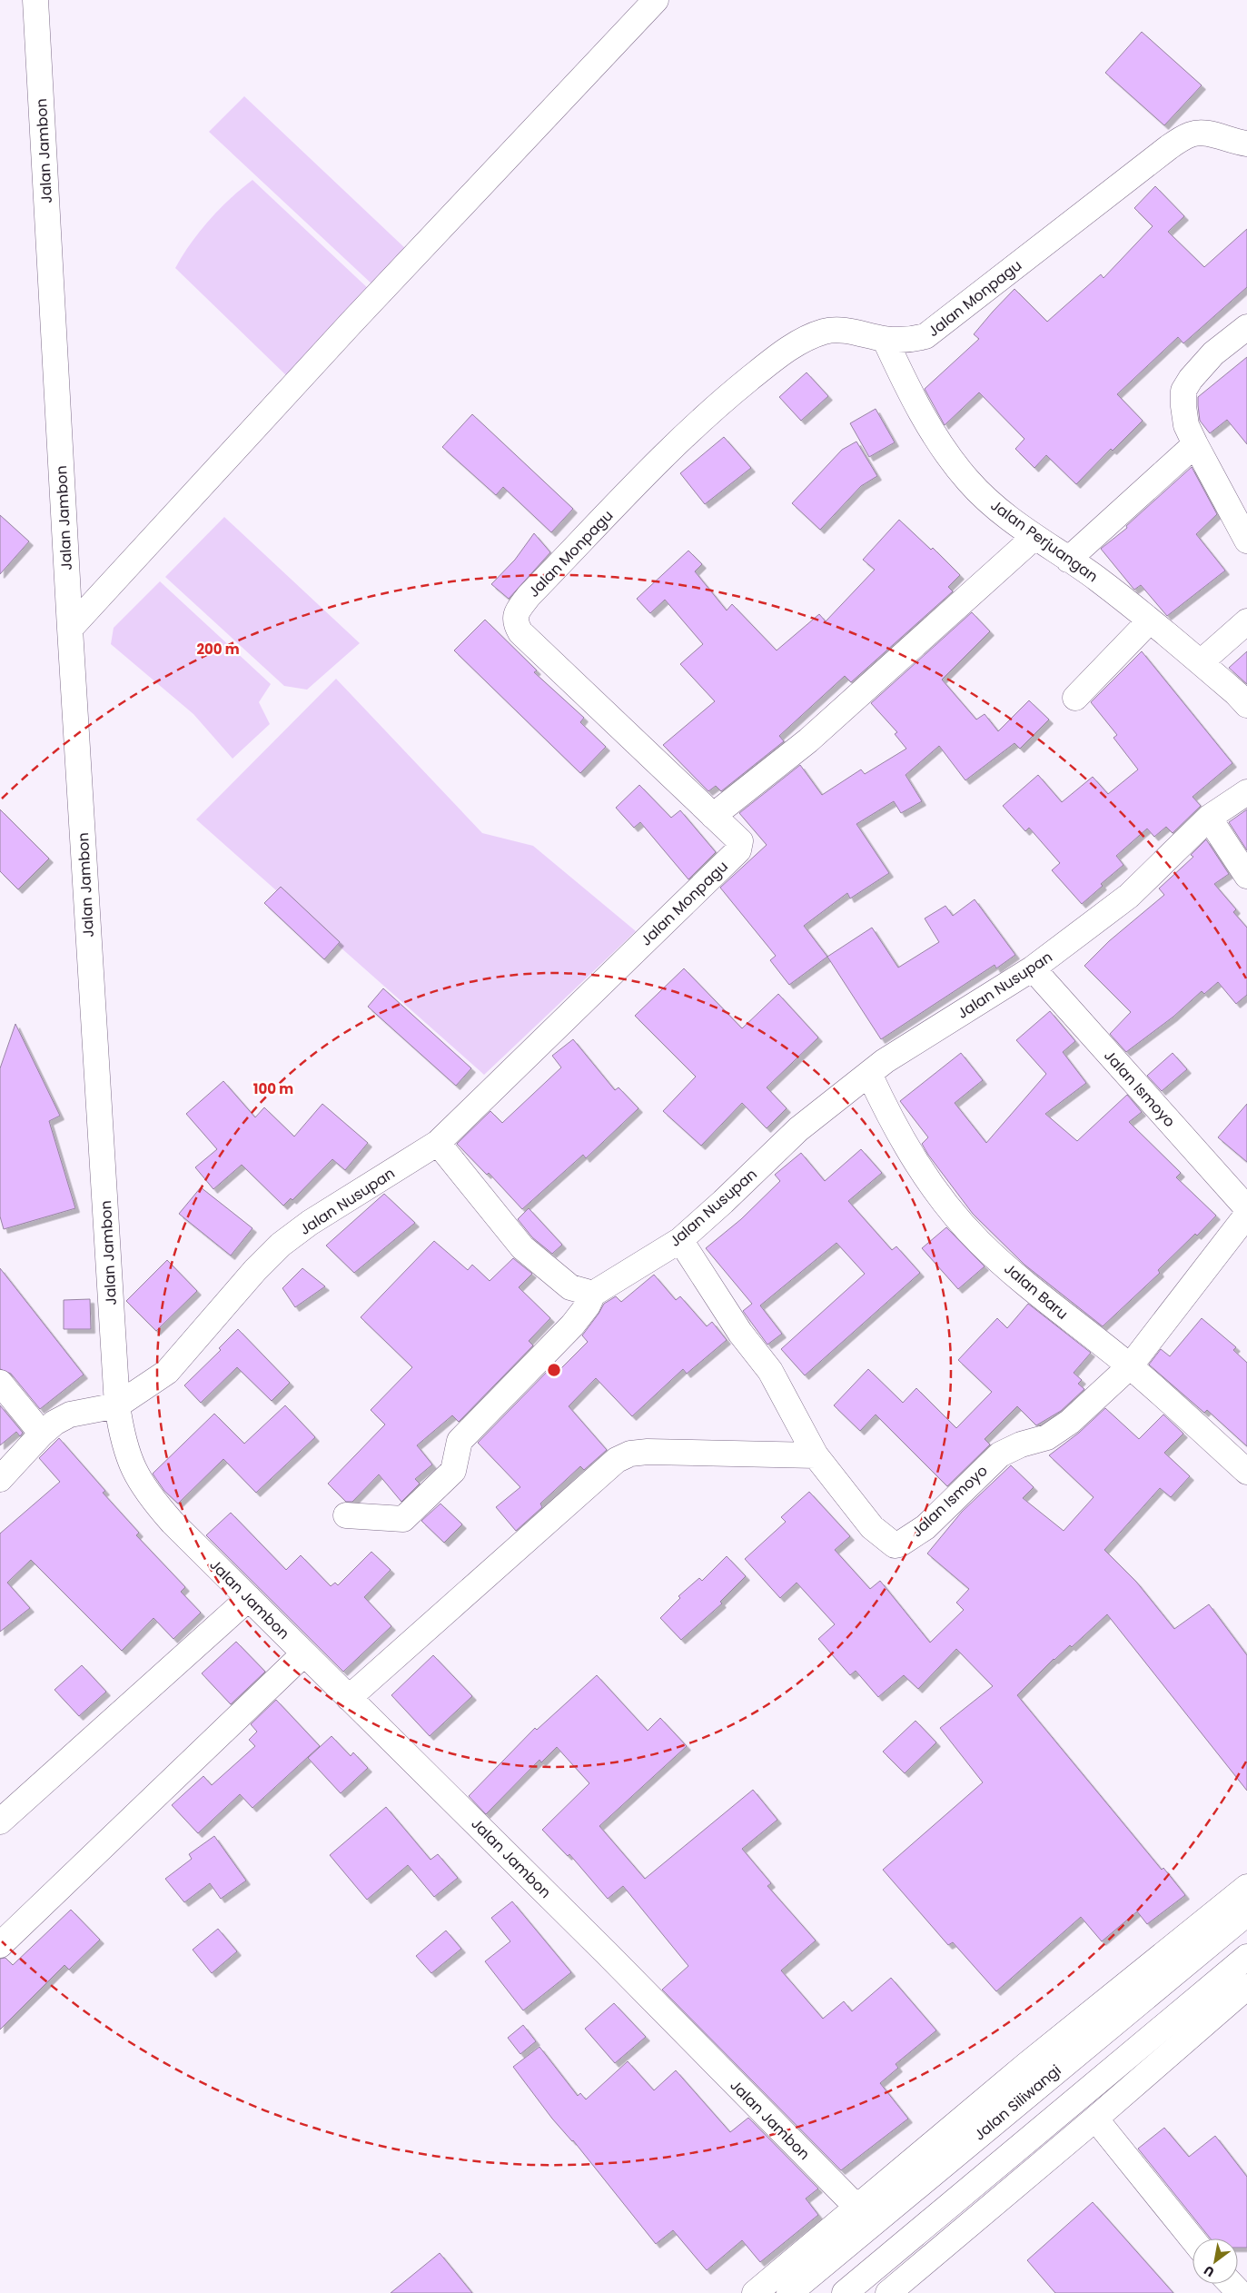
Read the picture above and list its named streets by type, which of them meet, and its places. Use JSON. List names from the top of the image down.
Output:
{
  "streets": {
    "main road": [
      "Jalan Jambon",
      "Jalan Monpagu",
      "Jalan Perjuangan",
      "Jalan Nusupan",
      "Jalan Ismoyo",
      "Jalan Baru",
      "Jalan Siliwangi"
    ]
  },
  "crossings": [
    ["Jalan Jambon", "Jalan Nusupan"],
    ["Jalan Monpagu", "Jalan Perjuangan"],
    ["Jalan Monpagu", "Jalan Nusupan"],
    ["Jalan Nusupan", "Jalan Ismoyo"],
    ["Jalan Nusupan", "Jalan Baru"],
    ["Jalan Ismoyo", "Jalan Baru"]
  ],
  "north": "bottom left",
  "rings": ["200 m", "100 m"]
}
